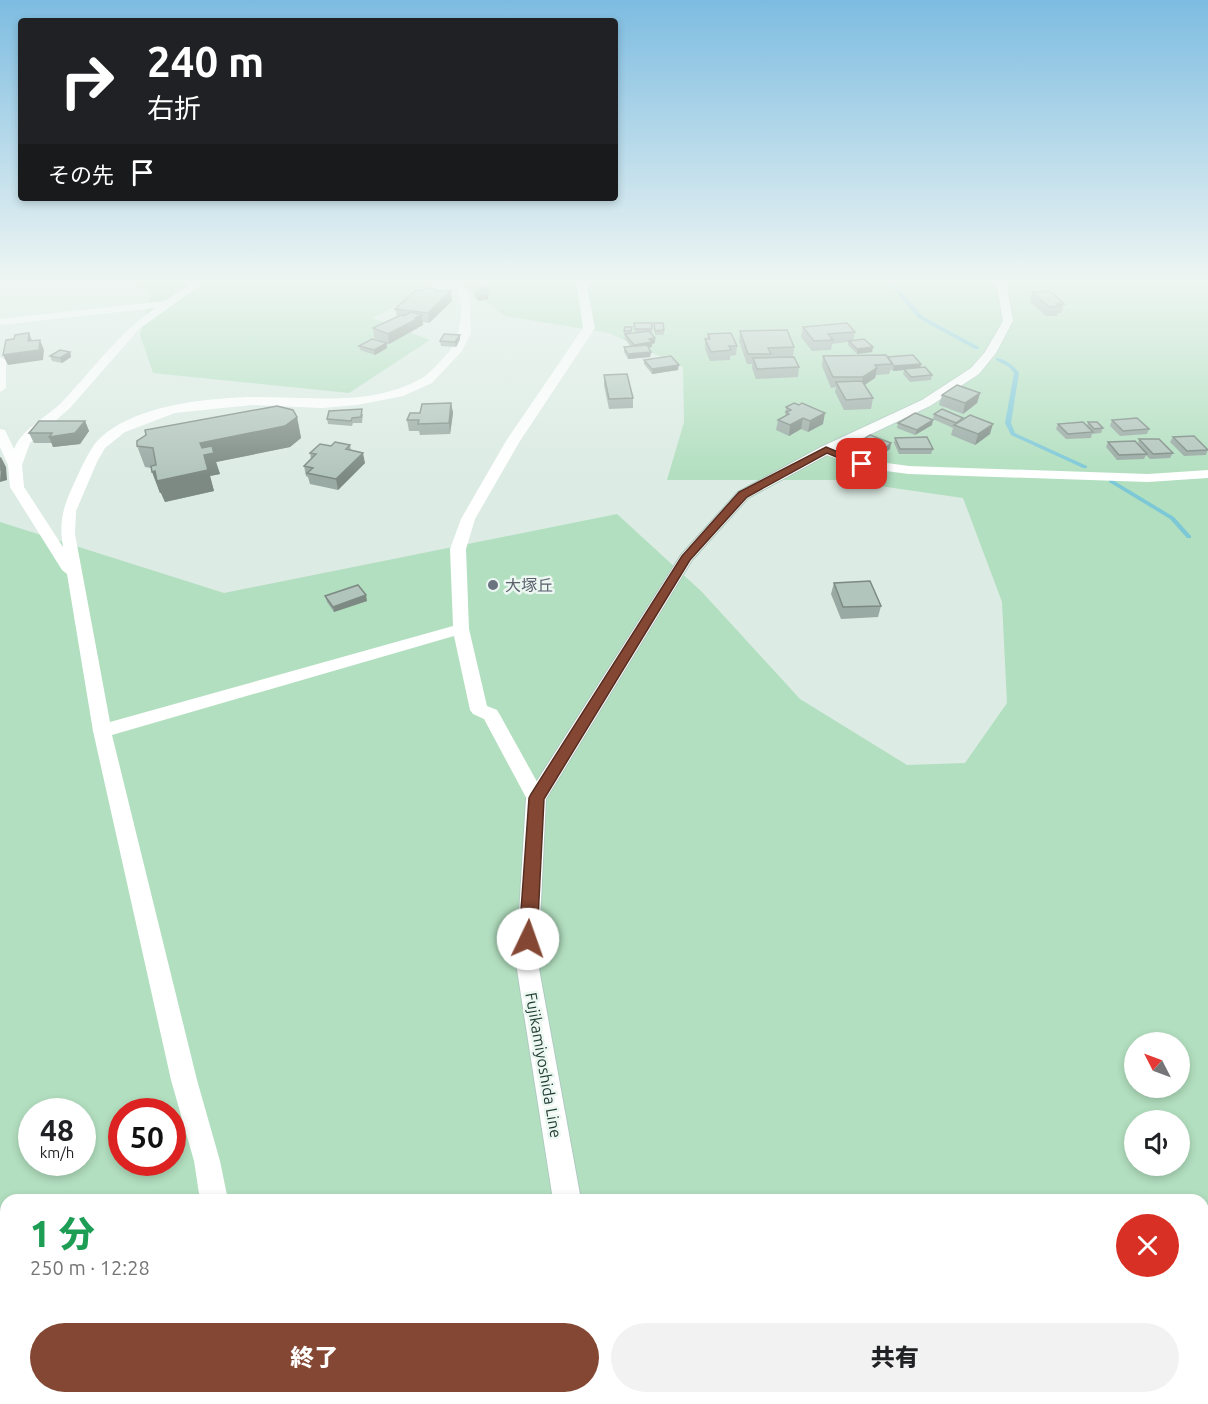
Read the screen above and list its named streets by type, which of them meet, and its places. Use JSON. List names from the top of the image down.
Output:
{
  "streets": {
    "street": ["Fujikamiyoshida Line"]
  },
  "places": ["大塚丘"],
  "north": "top left",
  "page": {
    "turn": ["240 m", "右折"],
    "then": "その先",
    "speed": "48 km/h",
    "limit": "50",
    "heading": ["1 分", "250 m · 12:28"],
    "buttons": ["終了", "共有"]
  }
}
